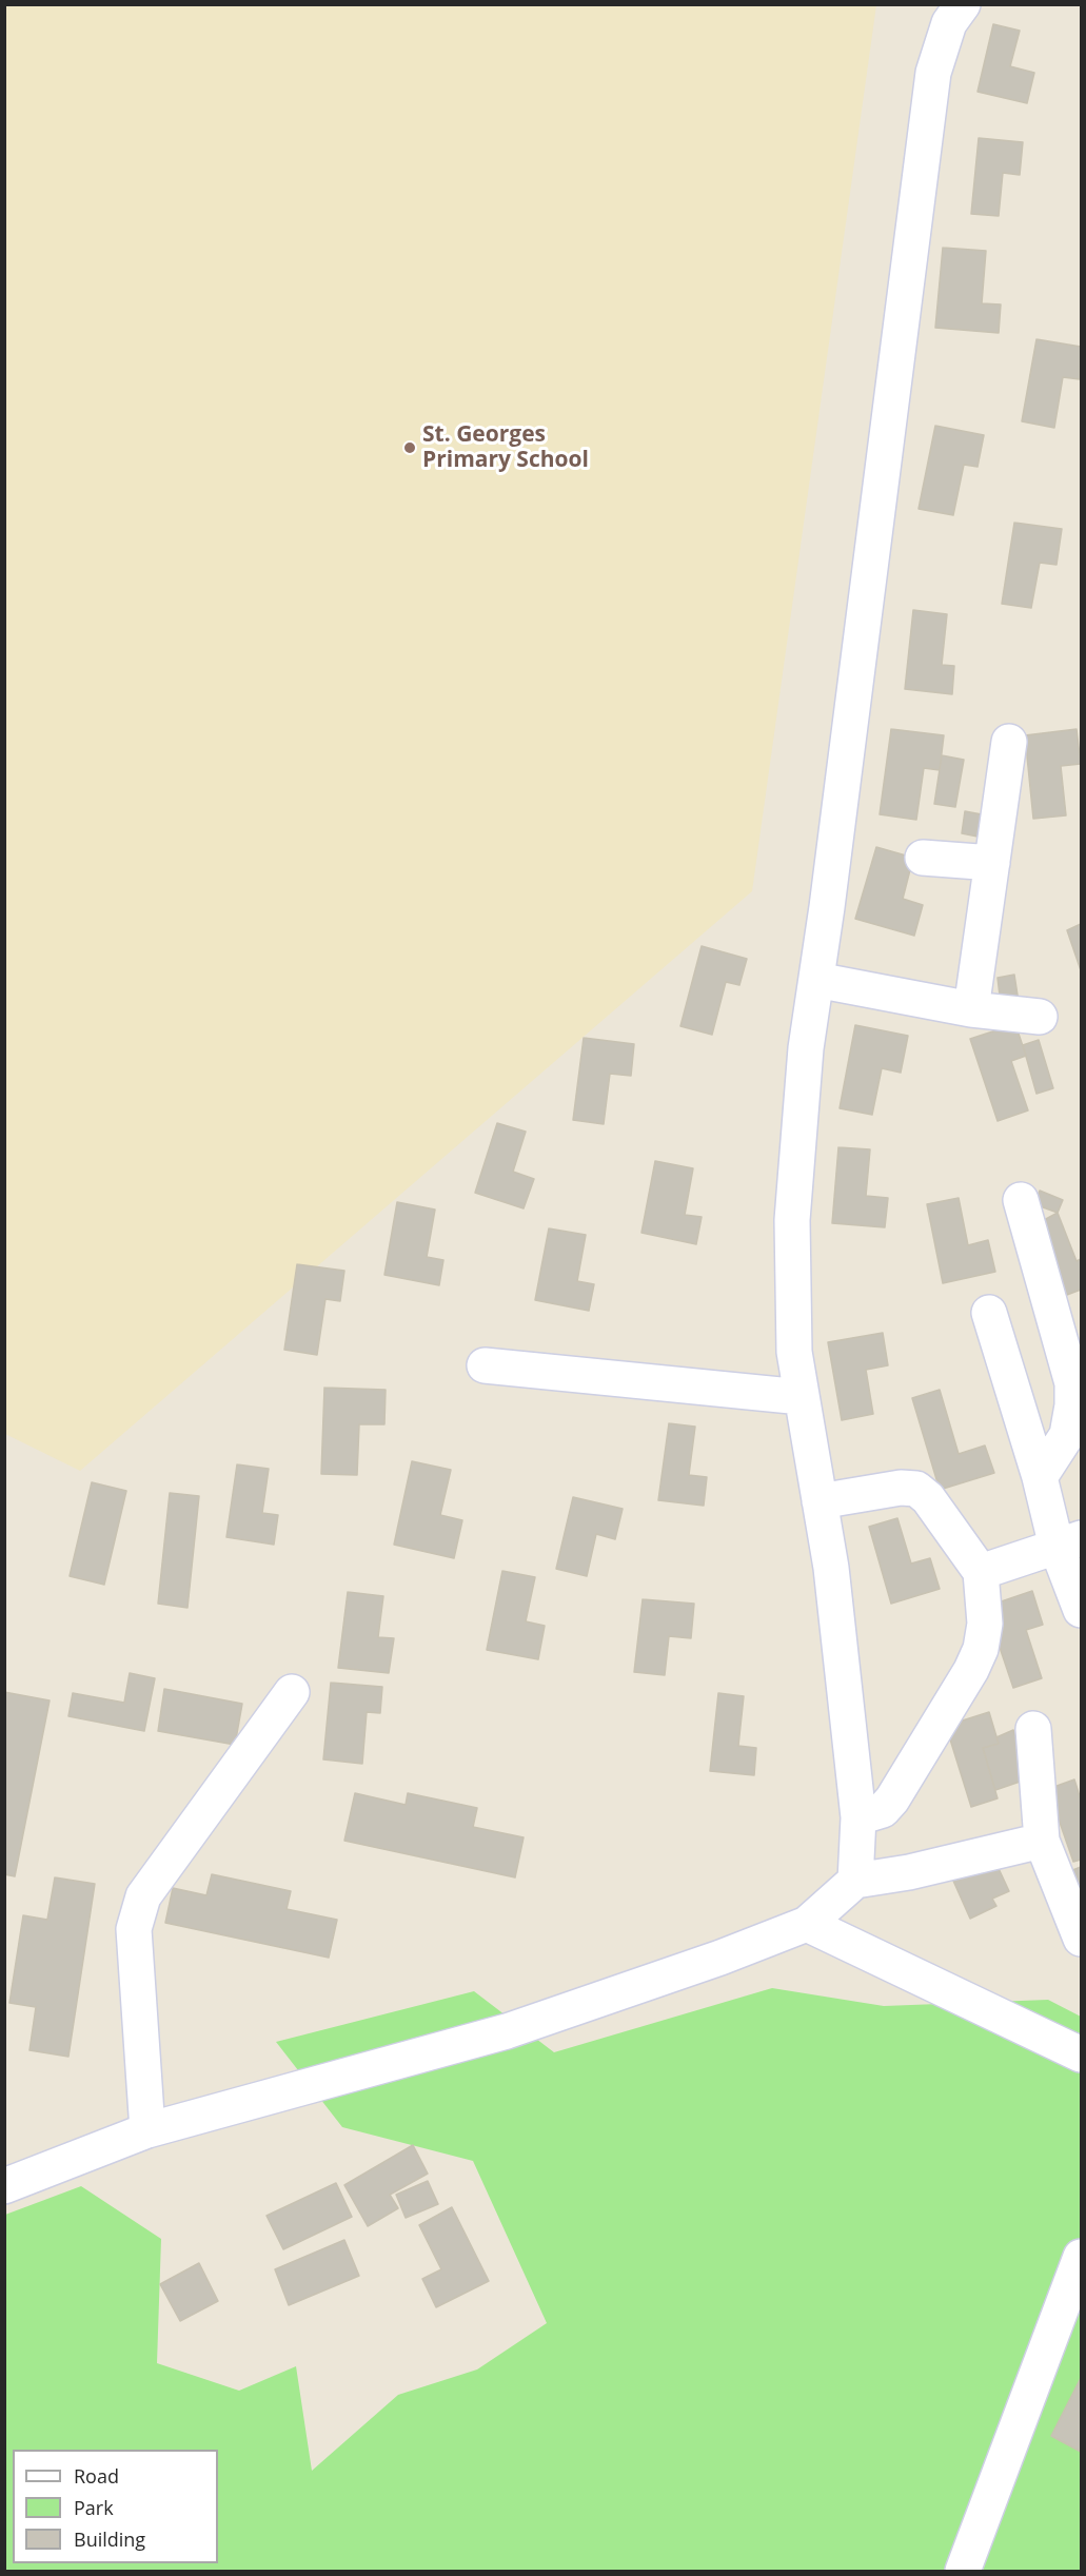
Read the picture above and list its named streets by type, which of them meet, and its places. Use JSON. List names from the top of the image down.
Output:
{
  "places": ["St. Georges Primary School"],
  "legend": ["Road", "Park", "Building"]
}
